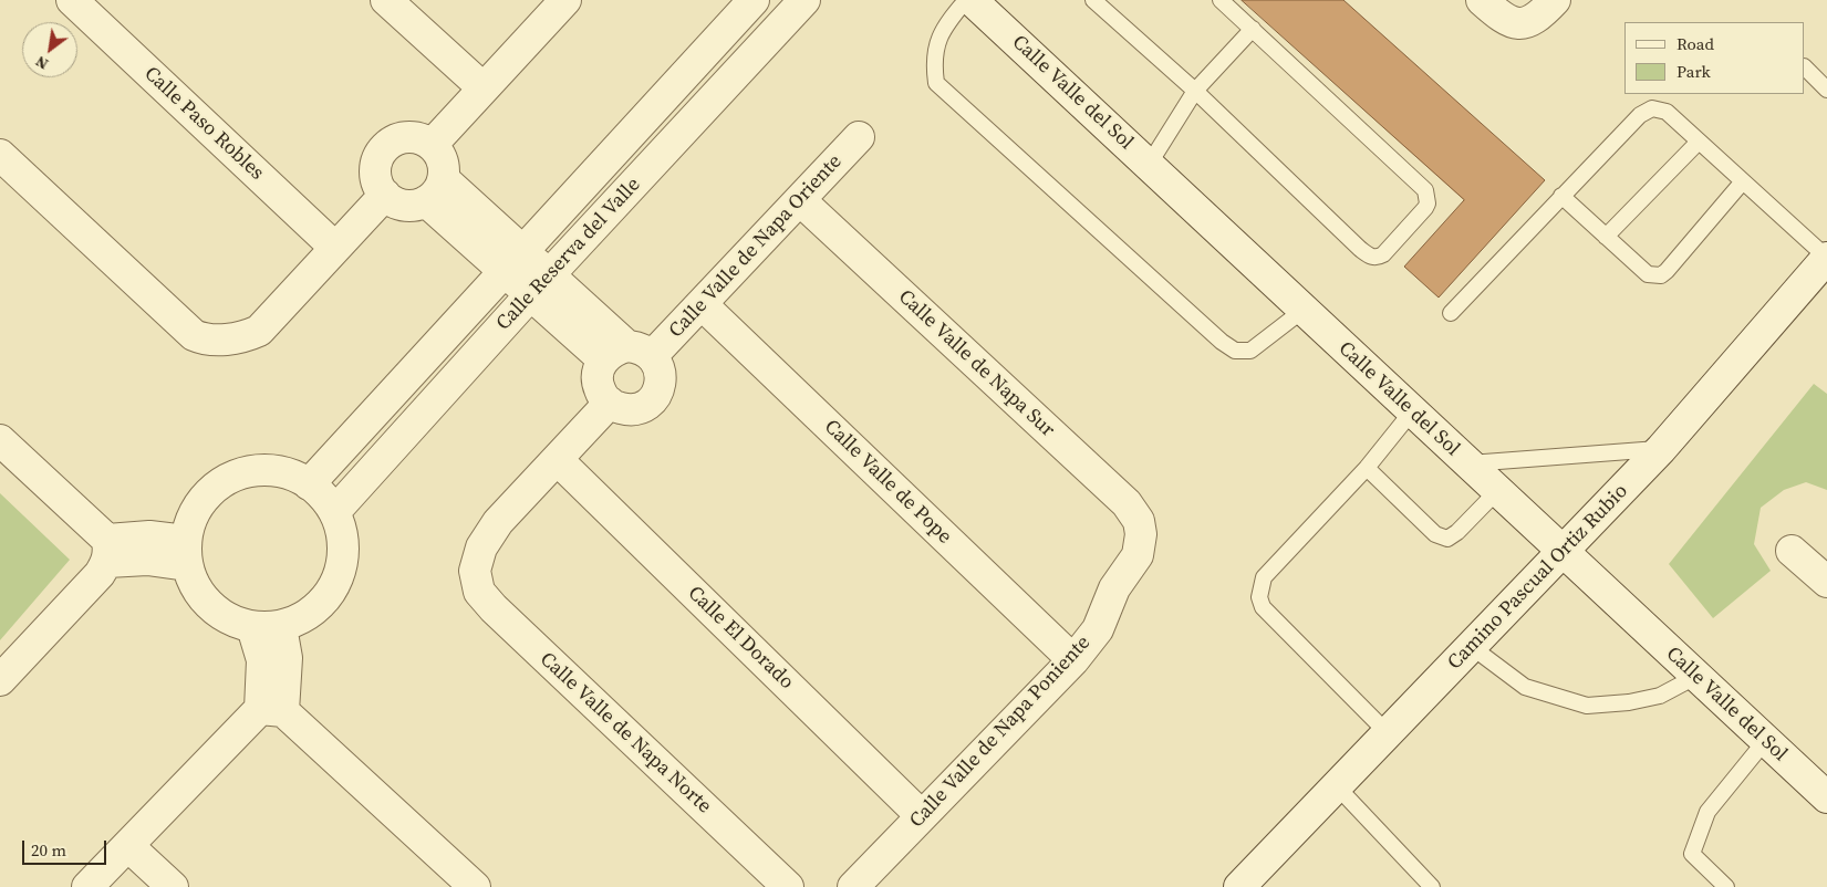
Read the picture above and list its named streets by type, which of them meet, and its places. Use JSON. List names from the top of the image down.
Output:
{
  "streets": {
    "street": [
      "Calle Valle del Sol",
      "Calle Paso Robles",
      "Calle Valle de Napa Oriente",
      "Calle Reserva del Valle",
      "Calle Valle de Napa Sur",
      "Calle Valle de Pope",
      "Camino Pascual Ortiz Rubio",
      "Calle El Dorado",
      "Calle Valle de Napa Poniente",
      "Calle Valle de Napa Norte"
    ]
  },
  "crossings": [
    ["Calle Valle del Sol", "Camino Pascual Ortiz Rubio"],
    ["Calle Valle de Napa Oriente", "Calle Valle de Napa Sur"],
    ["Calle Valle de Napa Oriente", "Calle Valle de Pope"],
    ["Calle Valle de Napa Sur", "Calle Valle de Napa Poniente"],
    ["Calle Valle de Pope", "Calle Valle de Napa Poniente"],
    ["Calle El Dorado", "Calle Valle de Napa Poniente"],
    ["Calle El Dorado", "Calle Valle de Napa Norte"]
  ],
  "legend": ["Road", "Park"],
  "scale_bar": "20 m",
  "north": "bottom left"
}
